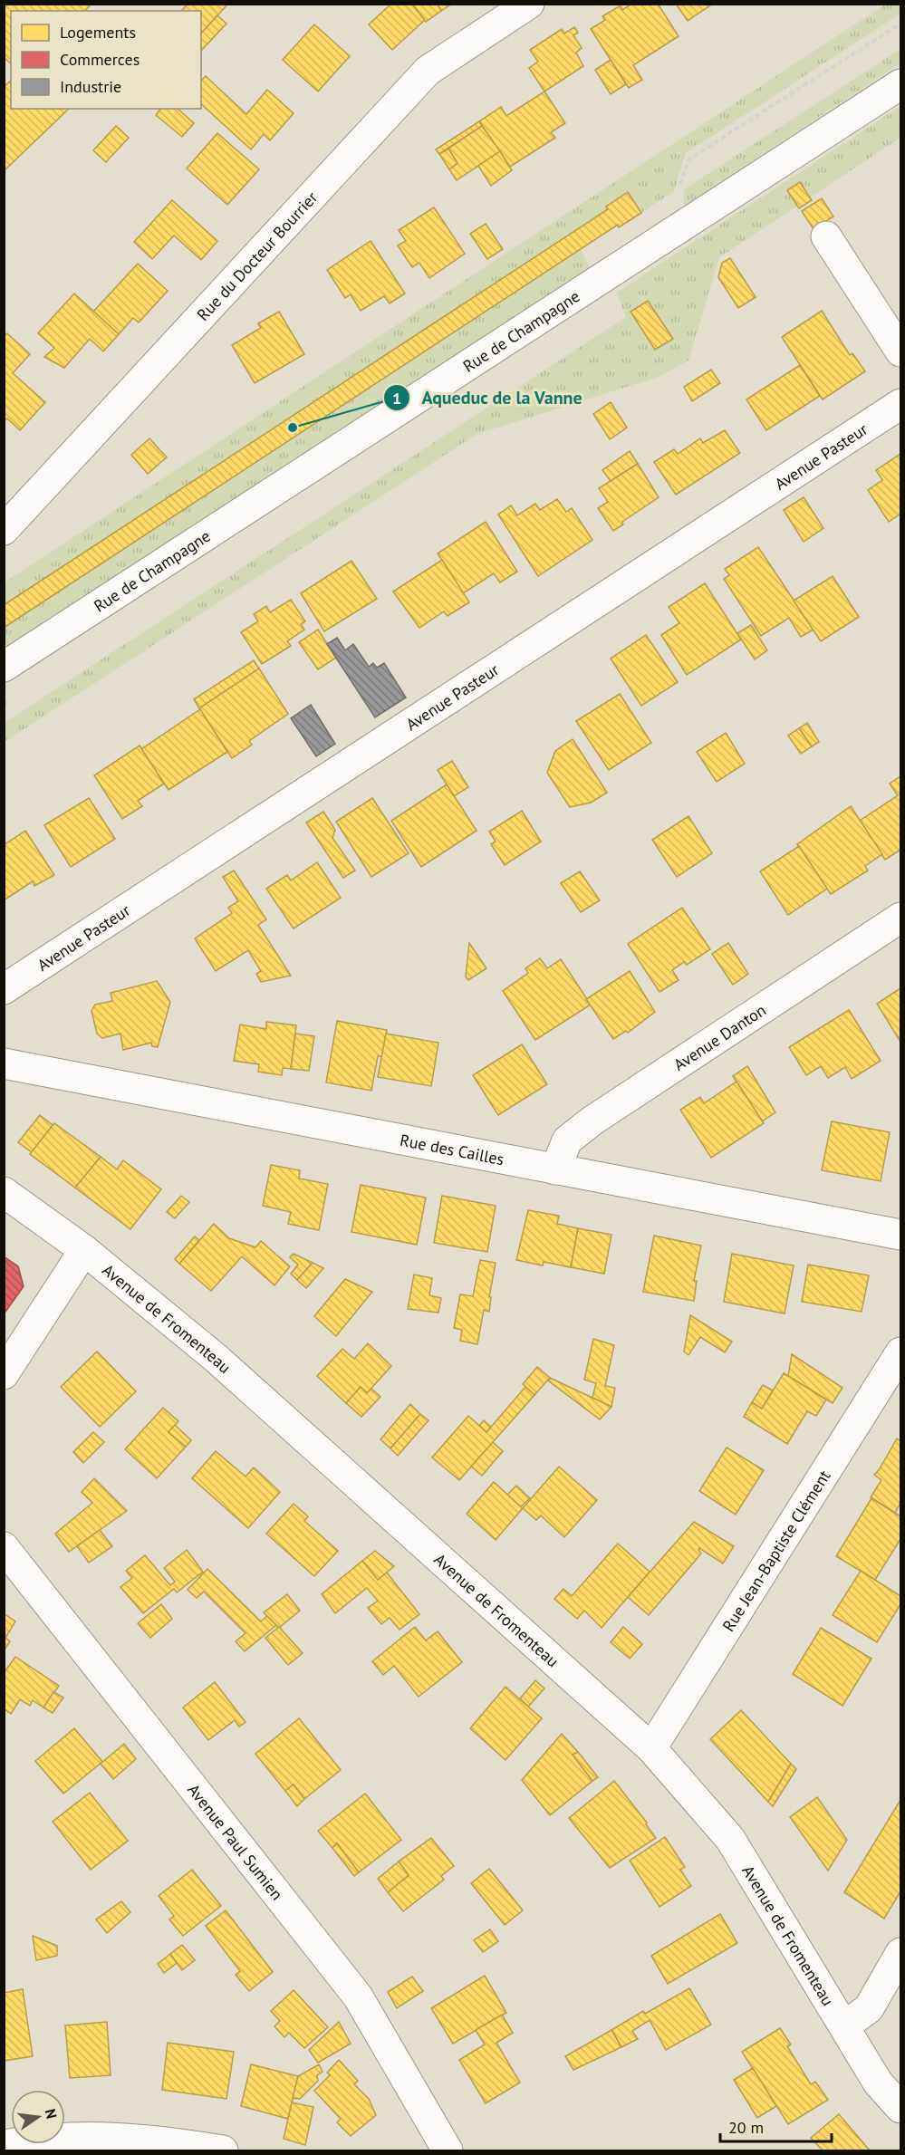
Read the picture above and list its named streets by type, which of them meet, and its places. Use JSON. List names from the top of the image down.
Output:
{
  "streets": {
    "street": [
      "Rue du Docteur Bourrier",
      "Rue de Champagne",
      "Avenue Pasteur",
      "Avenue Danton",
      "Rue des Cailles",
      "Avenue de Fromenteau",
      "Rue Jean-Baptiste Clément",
      "Avenue Paul Sumien"
    ]
  },
  "crossings": [
    ["Avenue Danton", "Rue des Cailles"],
    ["Avenue de Fromenteau", "Rue Jean-Baptiste Clément"]
  ],
  "places": ["Aqueduc de la Vanne"],
  "legend": ["Logements", "Commerces", "Industrie"],
  "scale_bar": "20 m",
  "north": "right"
}
